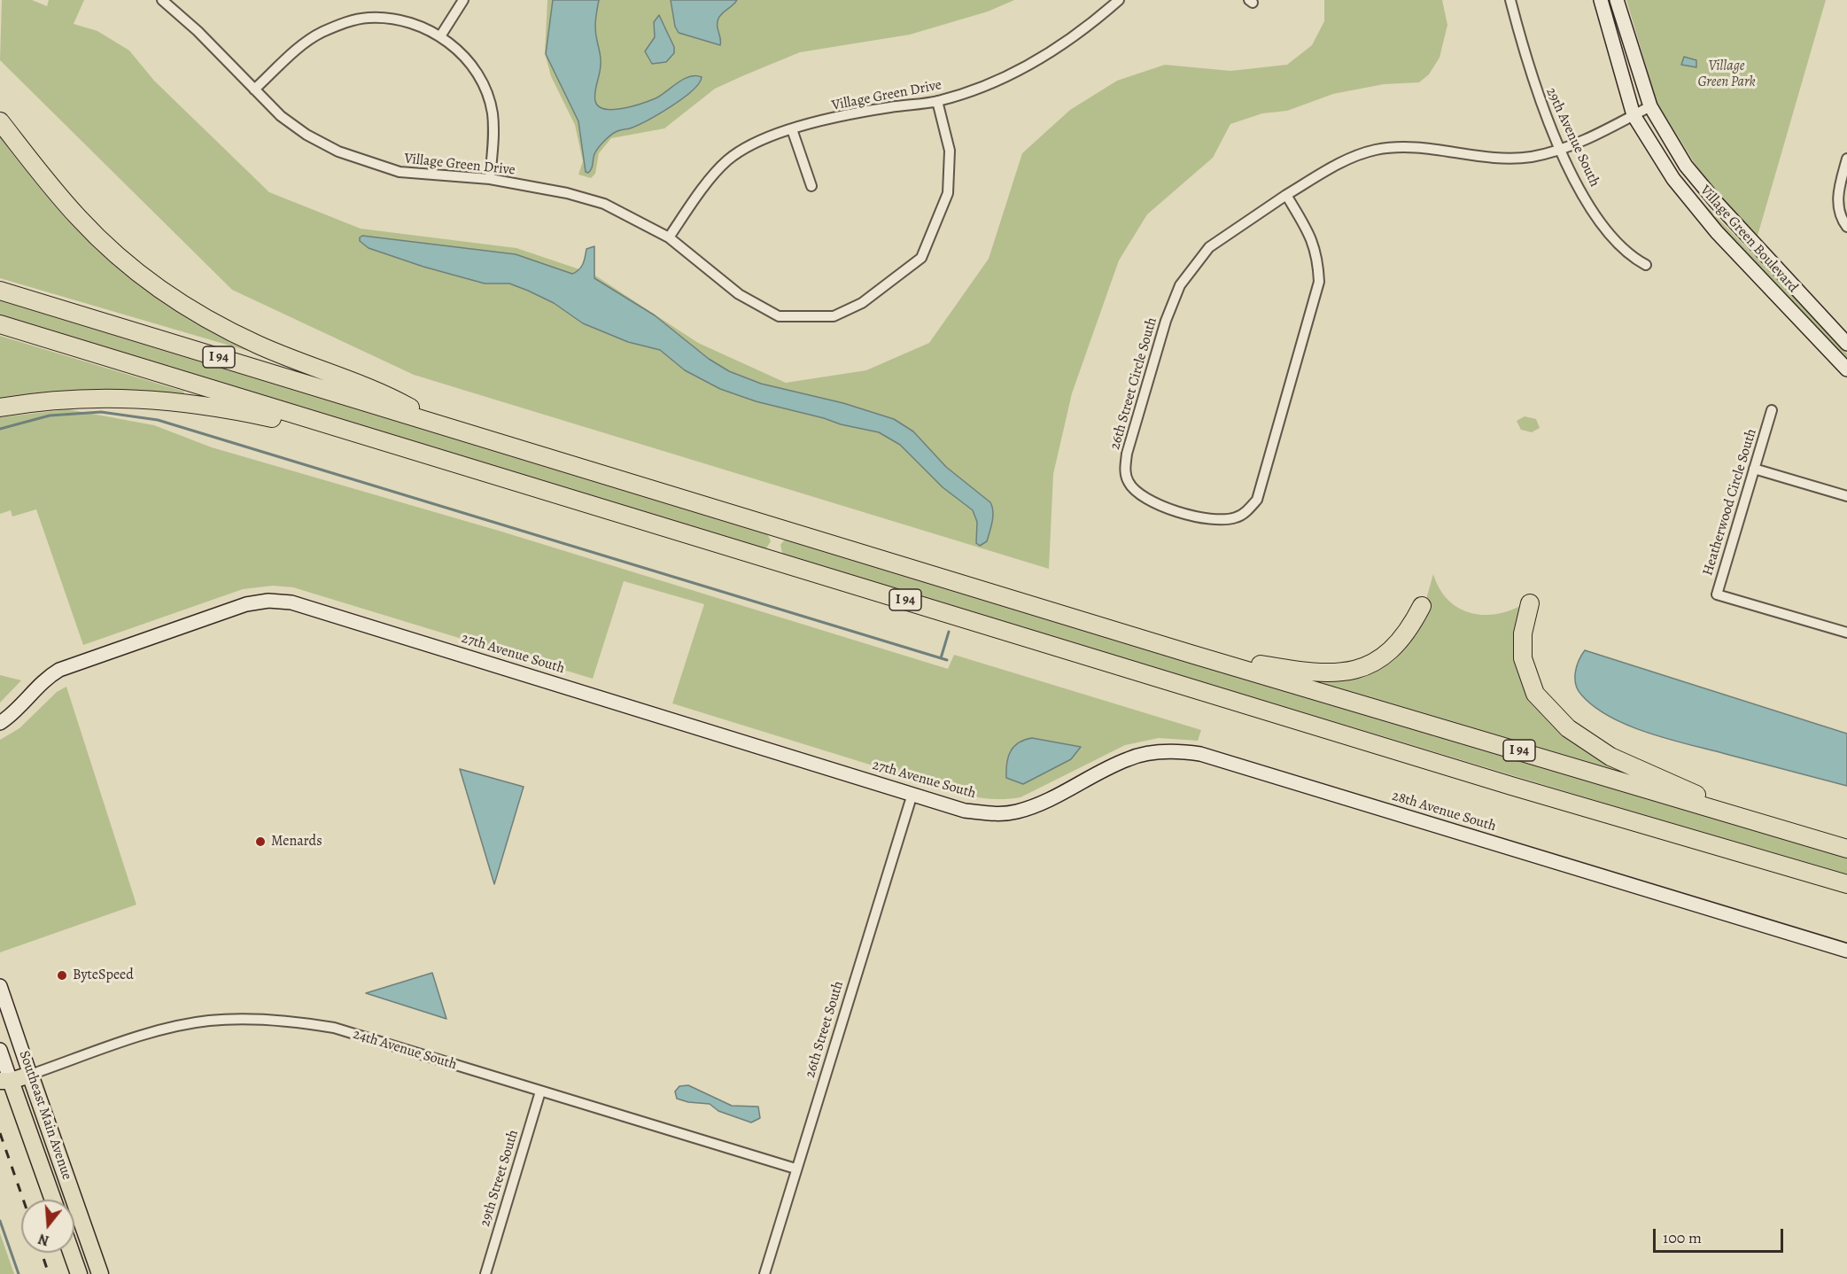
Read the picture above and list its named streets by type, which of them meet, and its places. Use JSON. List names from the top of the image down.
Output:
{
  "streets": {
    "highway": ["I 94"],
    "main road": ["24th Avenue South", "Southeast Main Avenue"],
    "street": [
      "Village Green Drive",
      "29th Avenue South",
      "Village Green Boulevard",
      "26th Street Circle South",
      "Heatherwood Circle South",
      "27th Avenue South",
      "28th Avenue South",
      "26th Street South",
      "29th Street South"
    ]
  },
  "crossings": [
    ["29th Avenue South", "26th Street Circle South"],
    ["Village Green Boulevard", "26th Street Circle South"],
    ["27th Avenue South", "28th Avenue South"],
    ["27th Avenue South", "26th Street South"],
    ["26th Street South", "24th Avenue South"],
    ["24th Avenue South", "Southeast Main Avenue"],
    ["24th Avenue South", "29th Street South"]
  ],
  "parks": ["Village Green Park"],
  "places": ["Menards", "ByteSpeed"],
  "scale_bar": "100 m",
  "north": "bottom"
}
